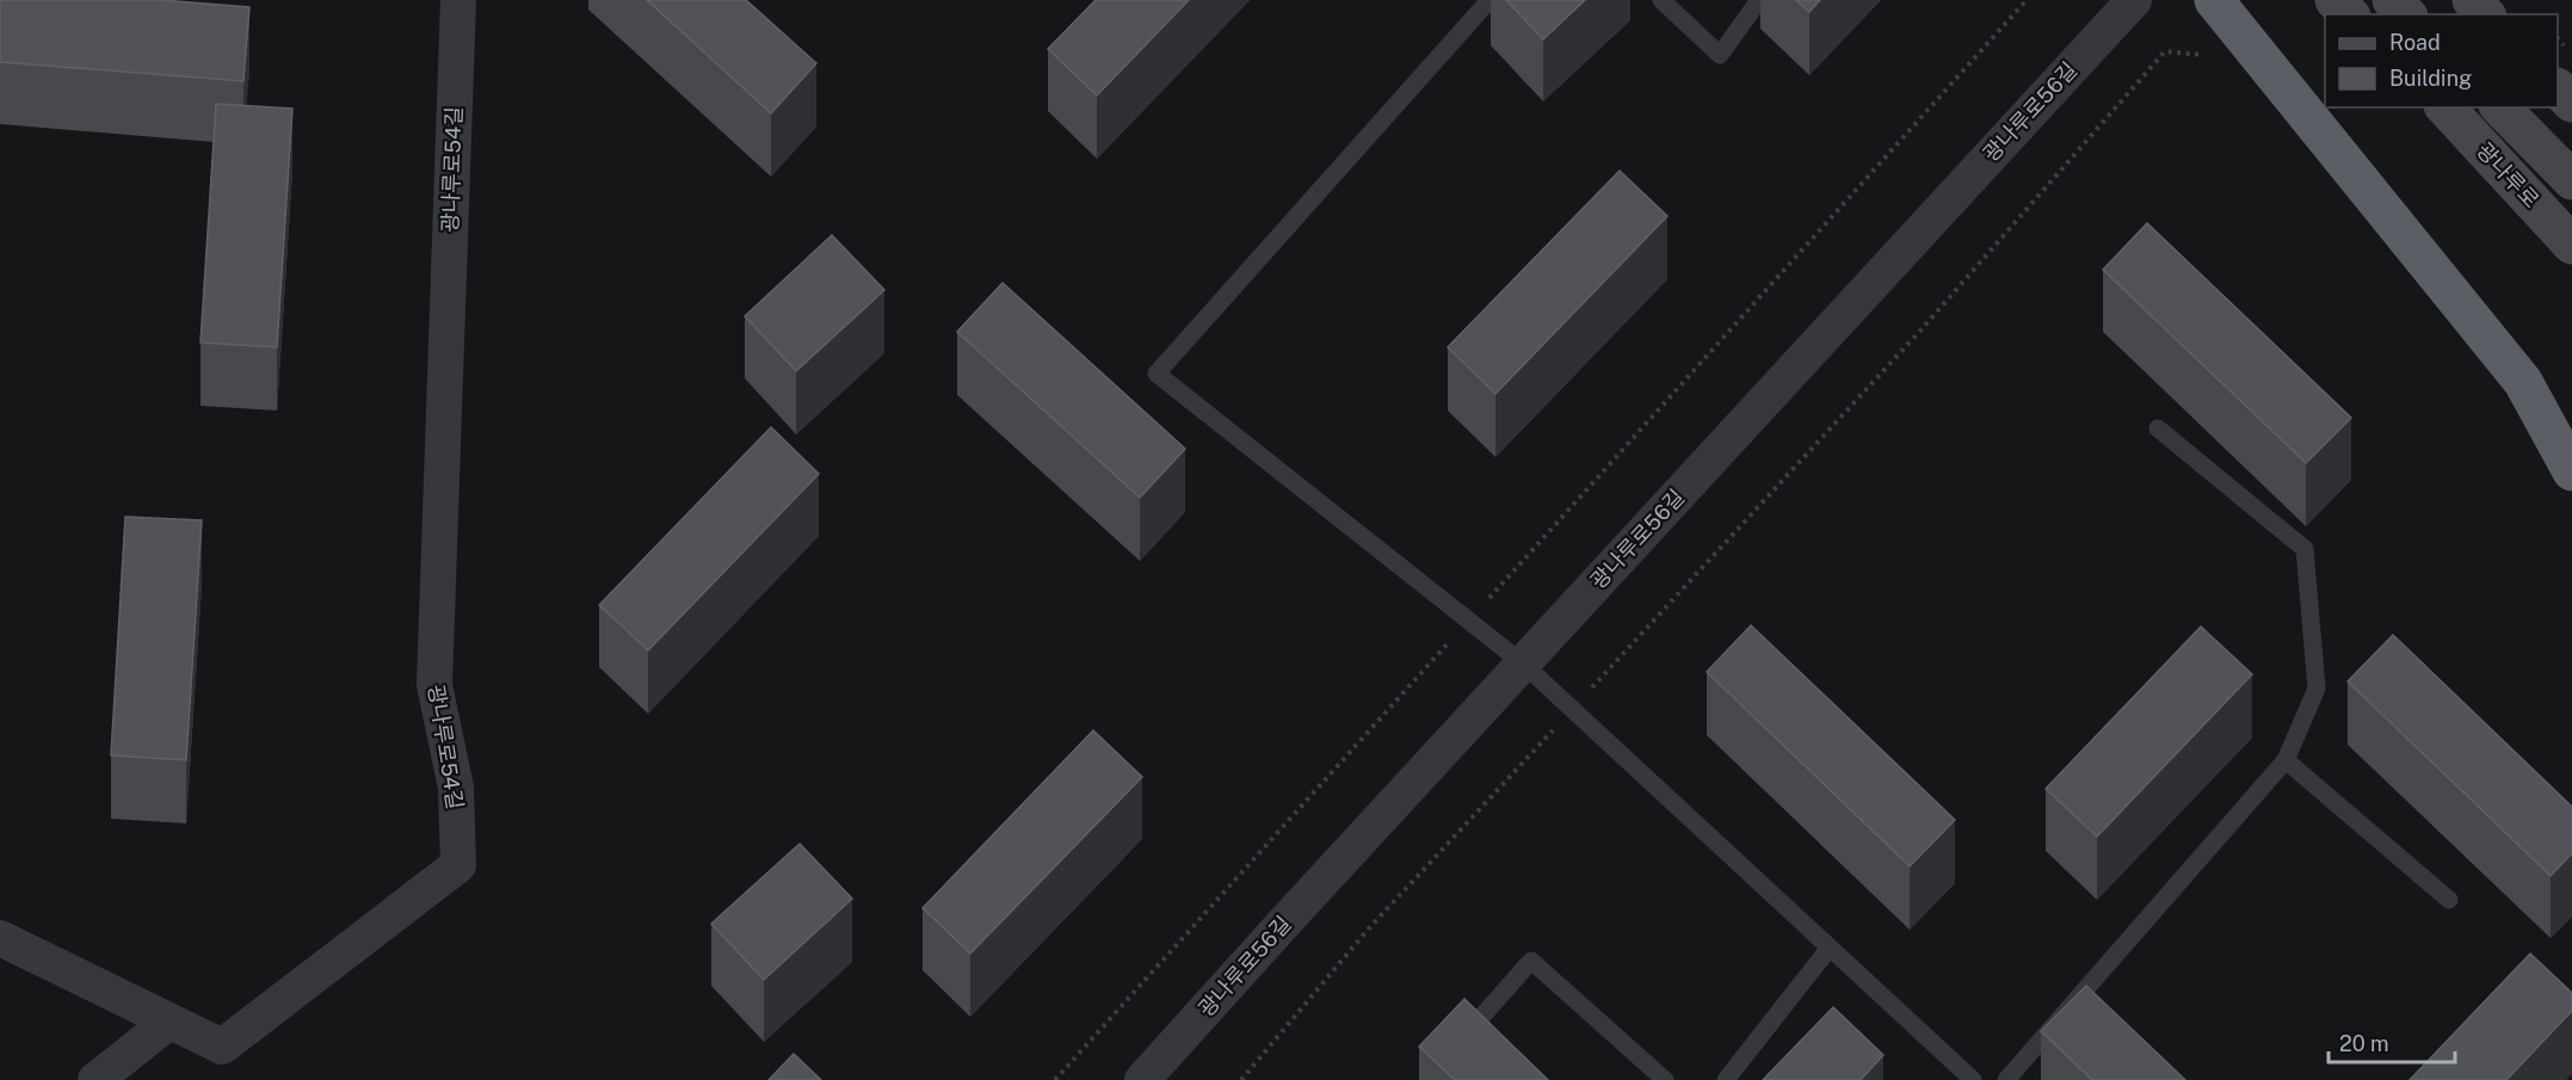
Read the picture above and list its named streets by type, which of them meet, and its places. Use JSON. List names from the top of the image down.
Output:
{
  "streets": {
    "main road": ["광나루로"],
    "street": ["광나루로56길", "광나루로54길"]
  },
  "legend": ["Road", "Building"],
  "scale_bar": "20 m"
}
